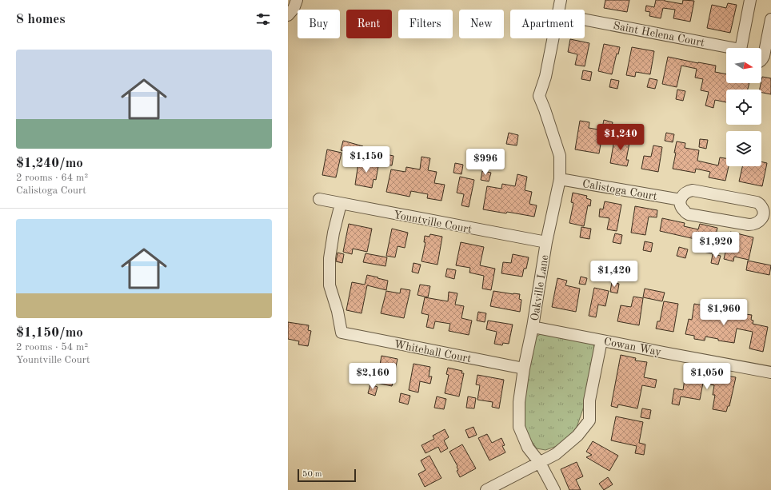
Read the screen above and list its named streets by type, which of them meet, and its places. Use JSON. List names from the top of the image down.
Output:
{
  "streets": {
    "street": [
      "Saint Helena Court",
      "Calistoga Court",
      "Yountville Court",
      "Oakville Lane",
      "Cowan Way",
      "Whitehall Court"
    ]
  },
  "crossings": [
    ["Calistoga Court", "Oakville Lane"],
    ["Yountville Court", "Oakville Lane"],
    ["Yountville Court", "Whitehall Court"],
    ["Oakville Lane", "Cowan Way"],
    ["Oakville Lane", "Whitehall Court"]
  ],
  "scale_bar": "50 m",
  "north": "right",
  "page": {
    "heading": "8 homes",
    "chip": [
      "Buy",
      "Rent",
      "Filters",
      "New",
      "Apartment"
    ],
    "list": [
      {
        "name": "$1,240/mo",
        "note": "2 rooms · 64 m² · Calistoga Court"
      },
      {
        "name": "$1,150/mo",
        "note": "2 rooms · 54 m² · Yountville Court"
      }
    ],
    "price": [
      "$1,240",
      "$1,150",
      "$996",
      "$1,920",
      "$1,420",
      "$1,960",
      "$2,160",
      "$1,050"
    ],
    "scale": "50 m"
  }
}
